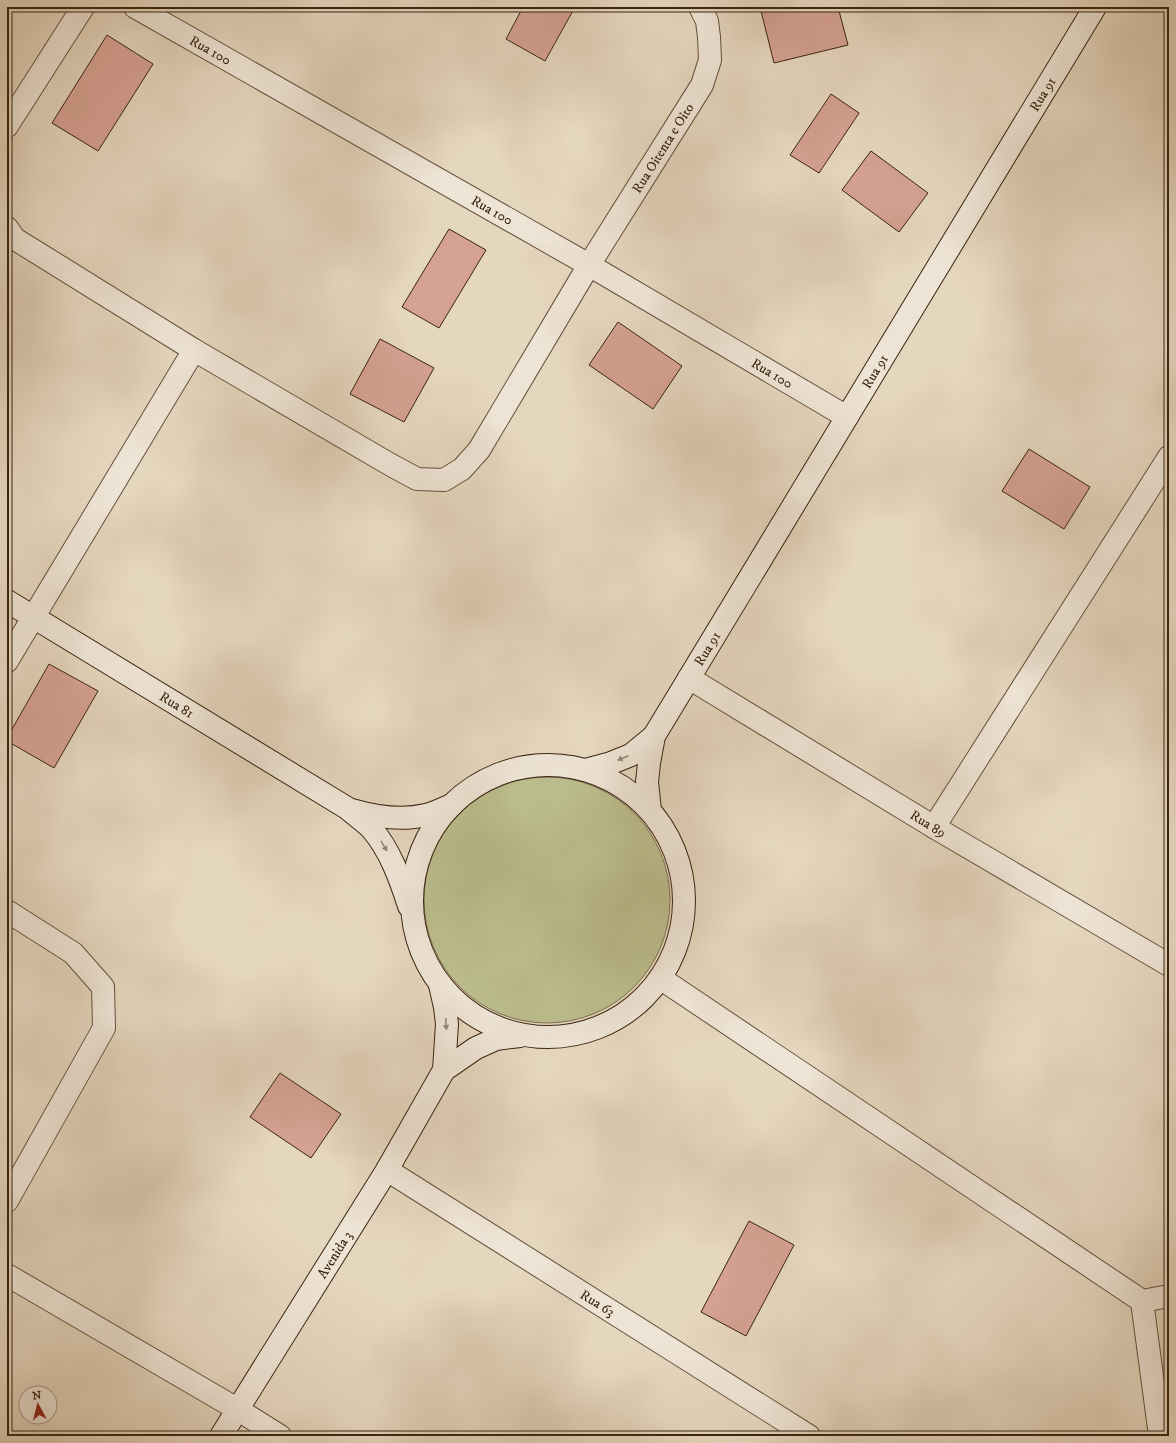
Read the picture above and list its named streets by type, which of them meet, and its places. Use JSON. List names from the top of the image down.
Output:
{
  "streets": {
    "street": [
      "Rua 100",
      "Rua 91",
      "Rua Oitenta e Oito",
      "Rua 81",
      "Rua 89",
      "Avenida 3",
      "Rua 63"
    ]
  },
  "crossings": [
    ["Rua 100", "Rua 91"],
    ["Rua 100", "Rua Oitenta e Oito"],
    ["Rua 91", "Rua 89"],
    ["Avenida 3", "Rua 63"]
  ],
  "north": "top"
}
